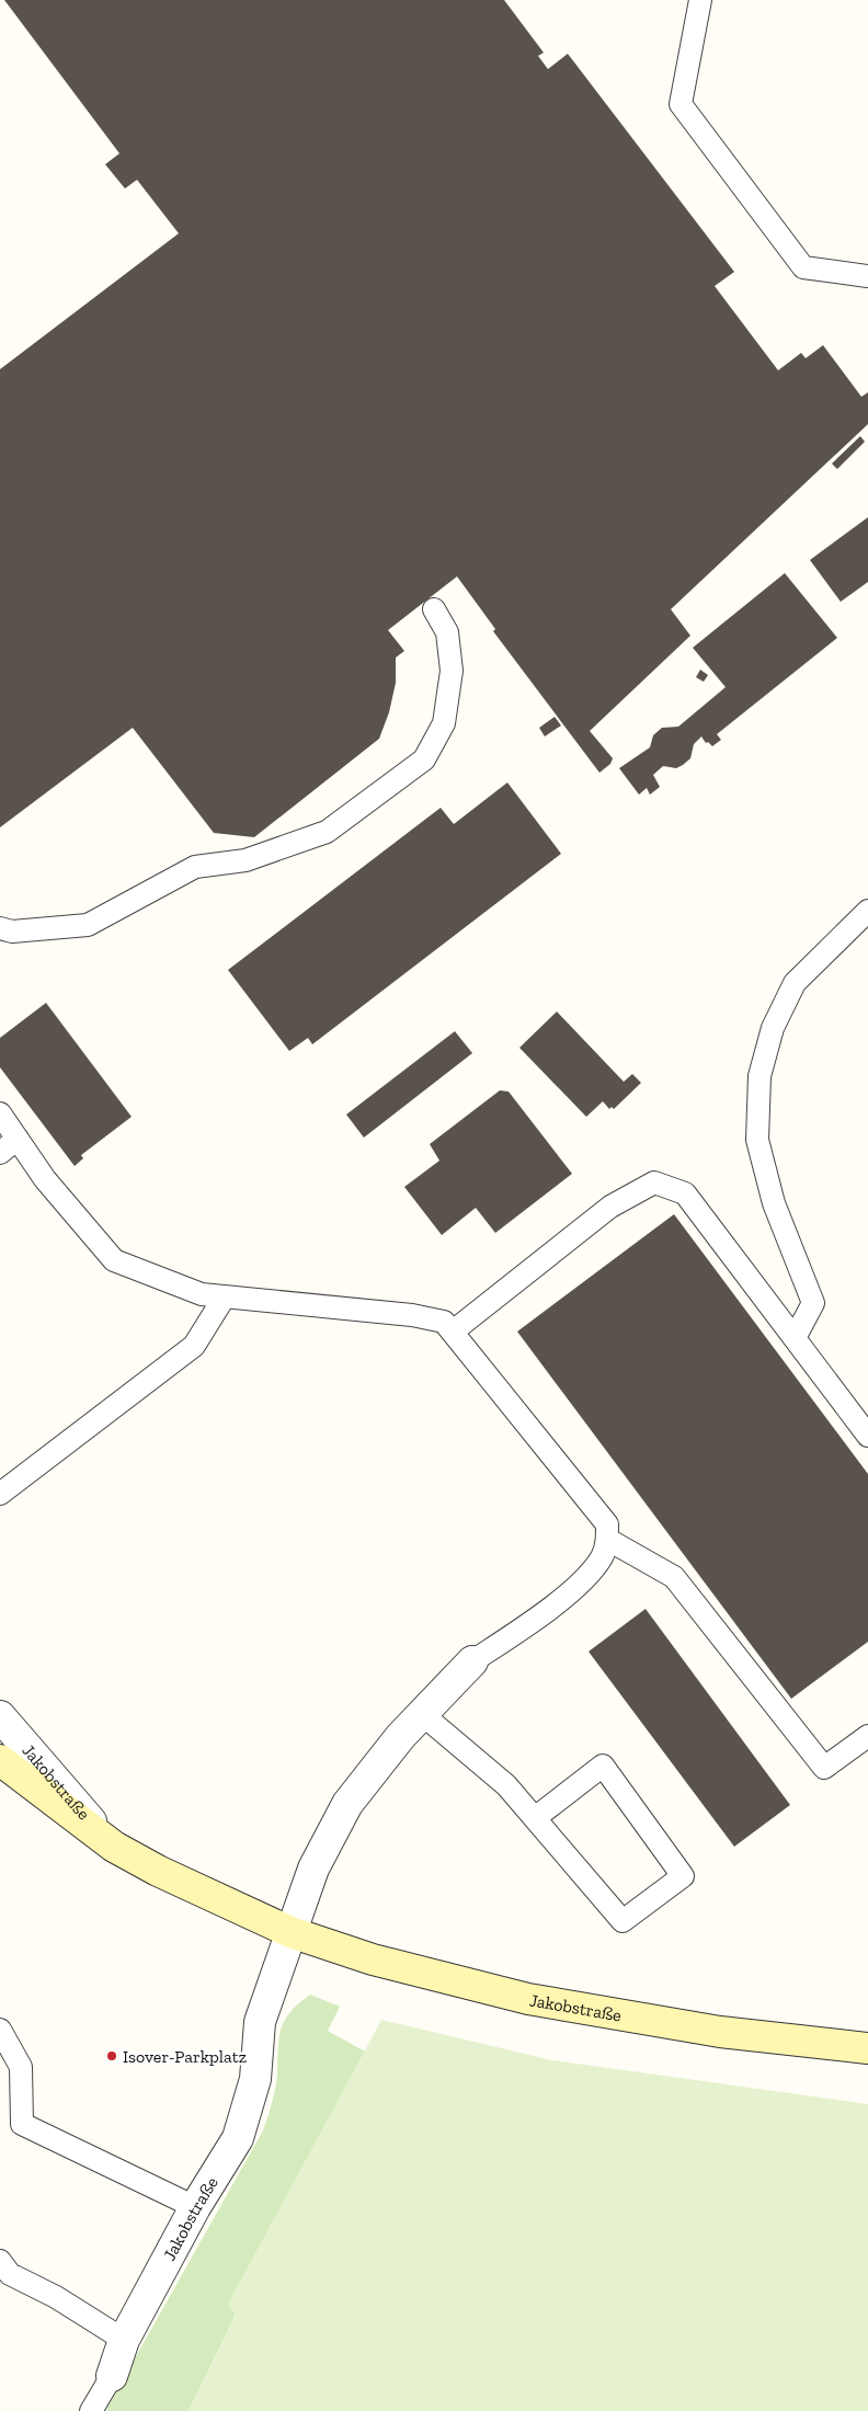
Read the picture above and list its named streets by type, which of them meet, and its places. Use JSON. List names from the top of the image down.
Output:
{
  "streets": {
    "main road": ["Jakobstraße"]
  },
  "places": ["Isover-Parkplatz"]
}
